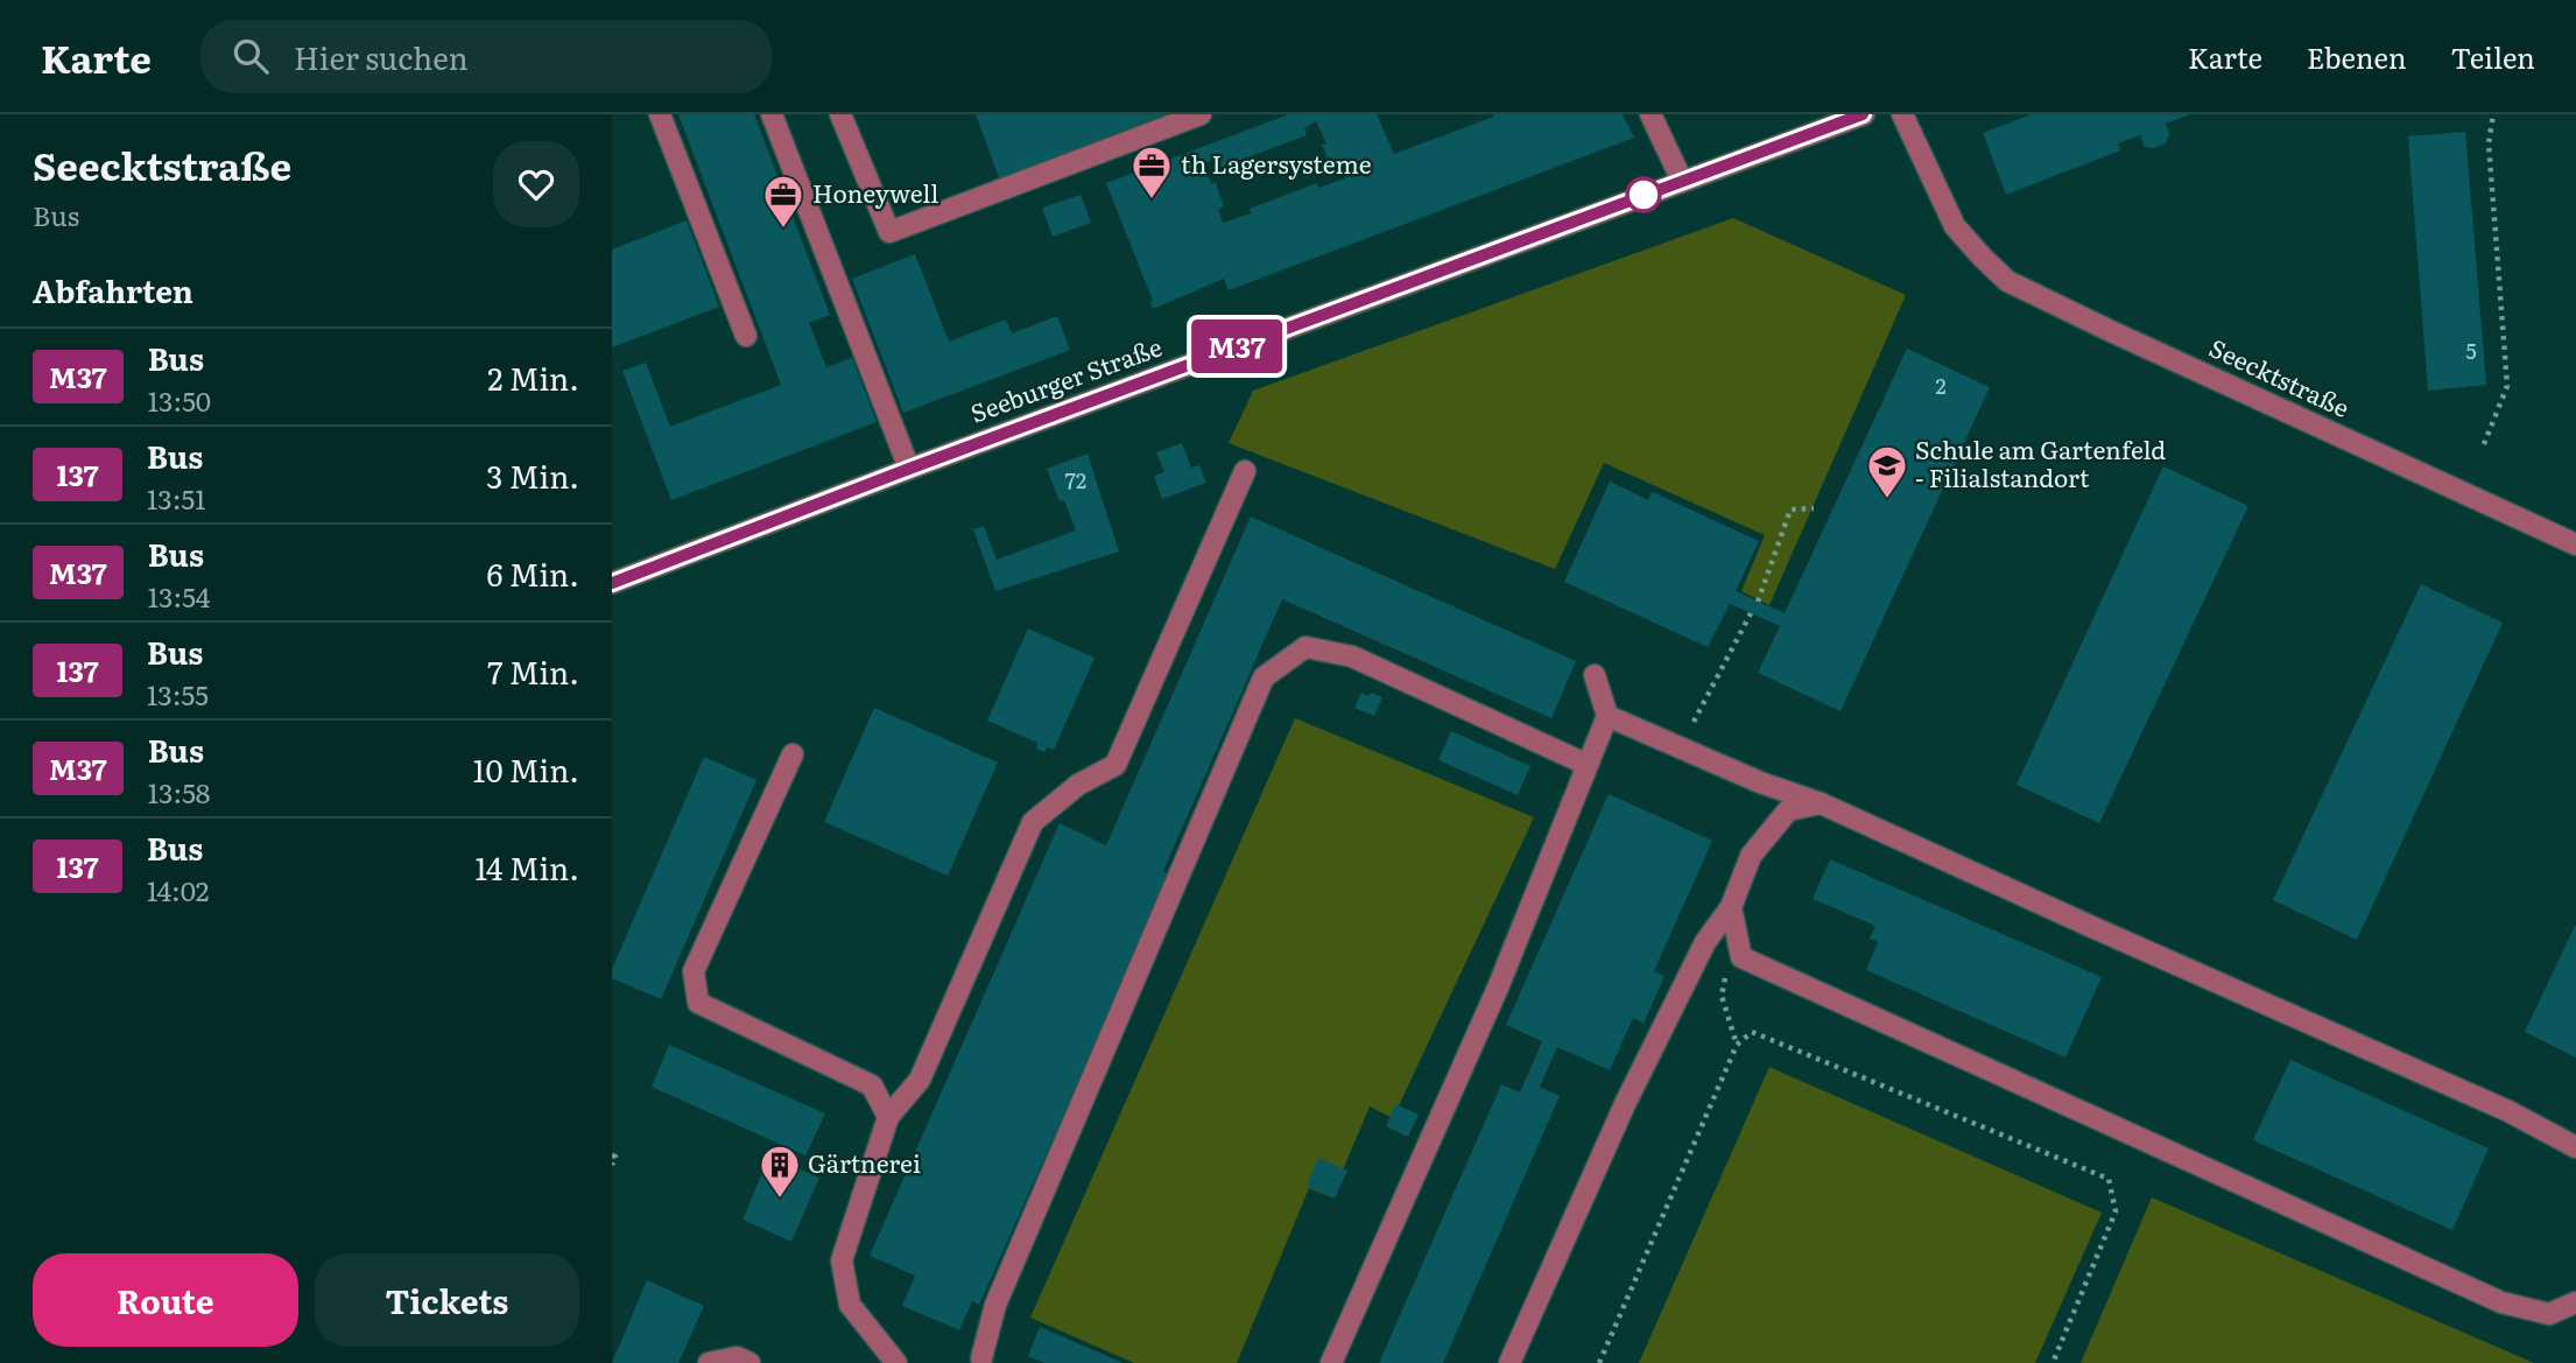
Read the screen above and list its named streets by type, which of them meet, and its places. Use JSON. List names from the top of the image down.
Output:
{
  "streets": {
    "street": ["Seecktstraße", "Seeburger Straße"]
  },
  "places": {
    "office": ["th Lagersysteme", "Honeywell"],
    "school or university": ["Schule am Gartenfeld - Filialstandort"],
    "building": ["Gärtnerei"]
  },
  "lines": ["bus line M37"],
  "house_numbers": ["5", "2", "72"],
  "page": {
    "header": "Karte",
    "search": "Hier suchen",
    "nav": ["Karte", "Ebenen", "Teilen"],
    "heading": [
      ["Seecktstraße", "Bus"],
      "Abfahrten"
    ],
    "on_map": "M37",
    "list": [
      {
        "mark": "M37",
        "name": "Bus",
        "note": "13:50",
        "value": "2 Min."
      },
      {
        "mark": "137",
        "name": "Bus",
        "note": "13:51",
        "value": "3 Min."
      },
      {
        "mark": "M37",
        "name": "Bus",
        "note": "13:54",
        "value": "6 Min."
      },
      {
        "mark": "137",
        "name": "Bus",
        "note": "13:55",
        "value": "7 Min."
      },
      {
        "mark": "M37",
        "name": "Bus",
        "note": "13:58",
        "value": "10 Min."
      },
      {
        "mark": "137",
        "name": "Bus",
        "note": "14:02",
        "value": "14 Min."
      }
    ],
    "buttons": ["Route", "Tickets"]
  }
}
